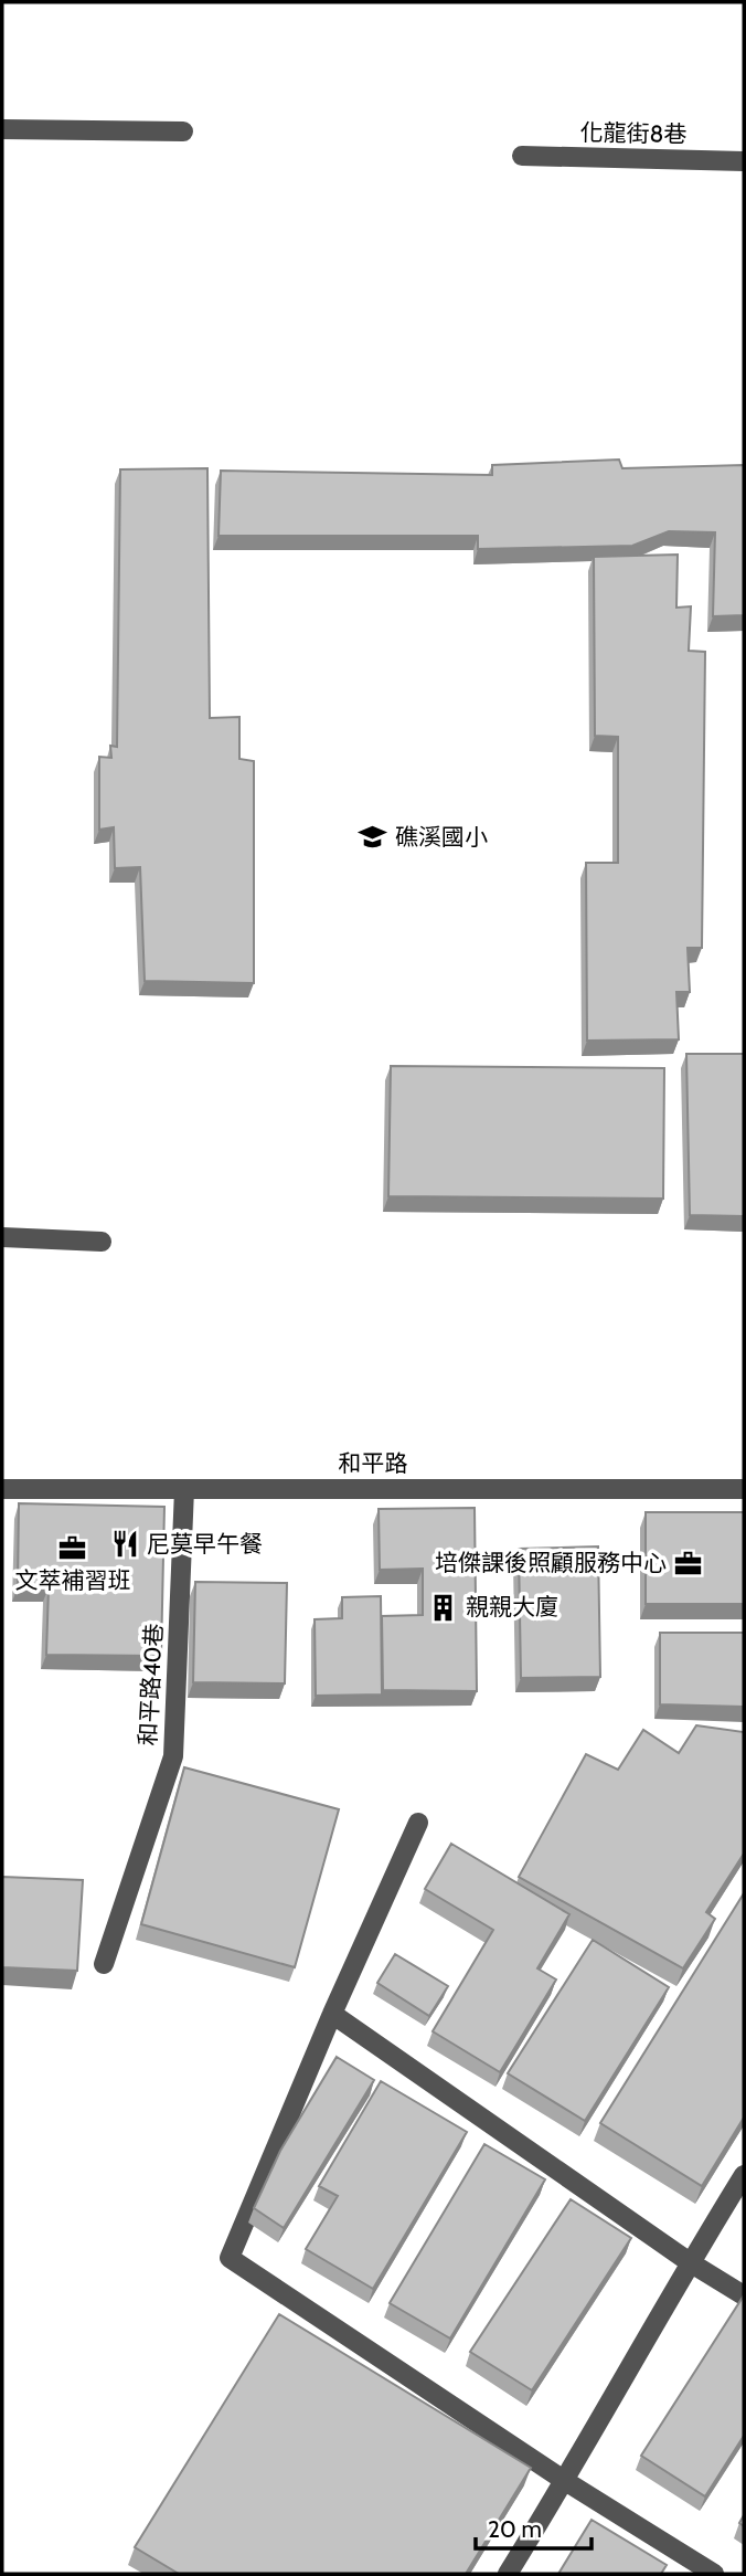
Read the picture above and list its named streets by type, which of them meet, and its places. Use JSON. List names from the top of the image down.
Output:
{
  "streets": {
    "street": ["化龍街8巷", "和平路", "和平路40巷"]
  },
  "crossings": [
    ["和平路", "和平路40巷"]
  ],
  "places": {
    "school or university": ["礁溪國小"],
    "restaurant": ["尼莫早午餐"],
    "office": ["文萃補習班", "培傑課後照顧服務中心"],
    "building": ["親親大廈"]
  },
  "scale_bar": "20 m"
}
